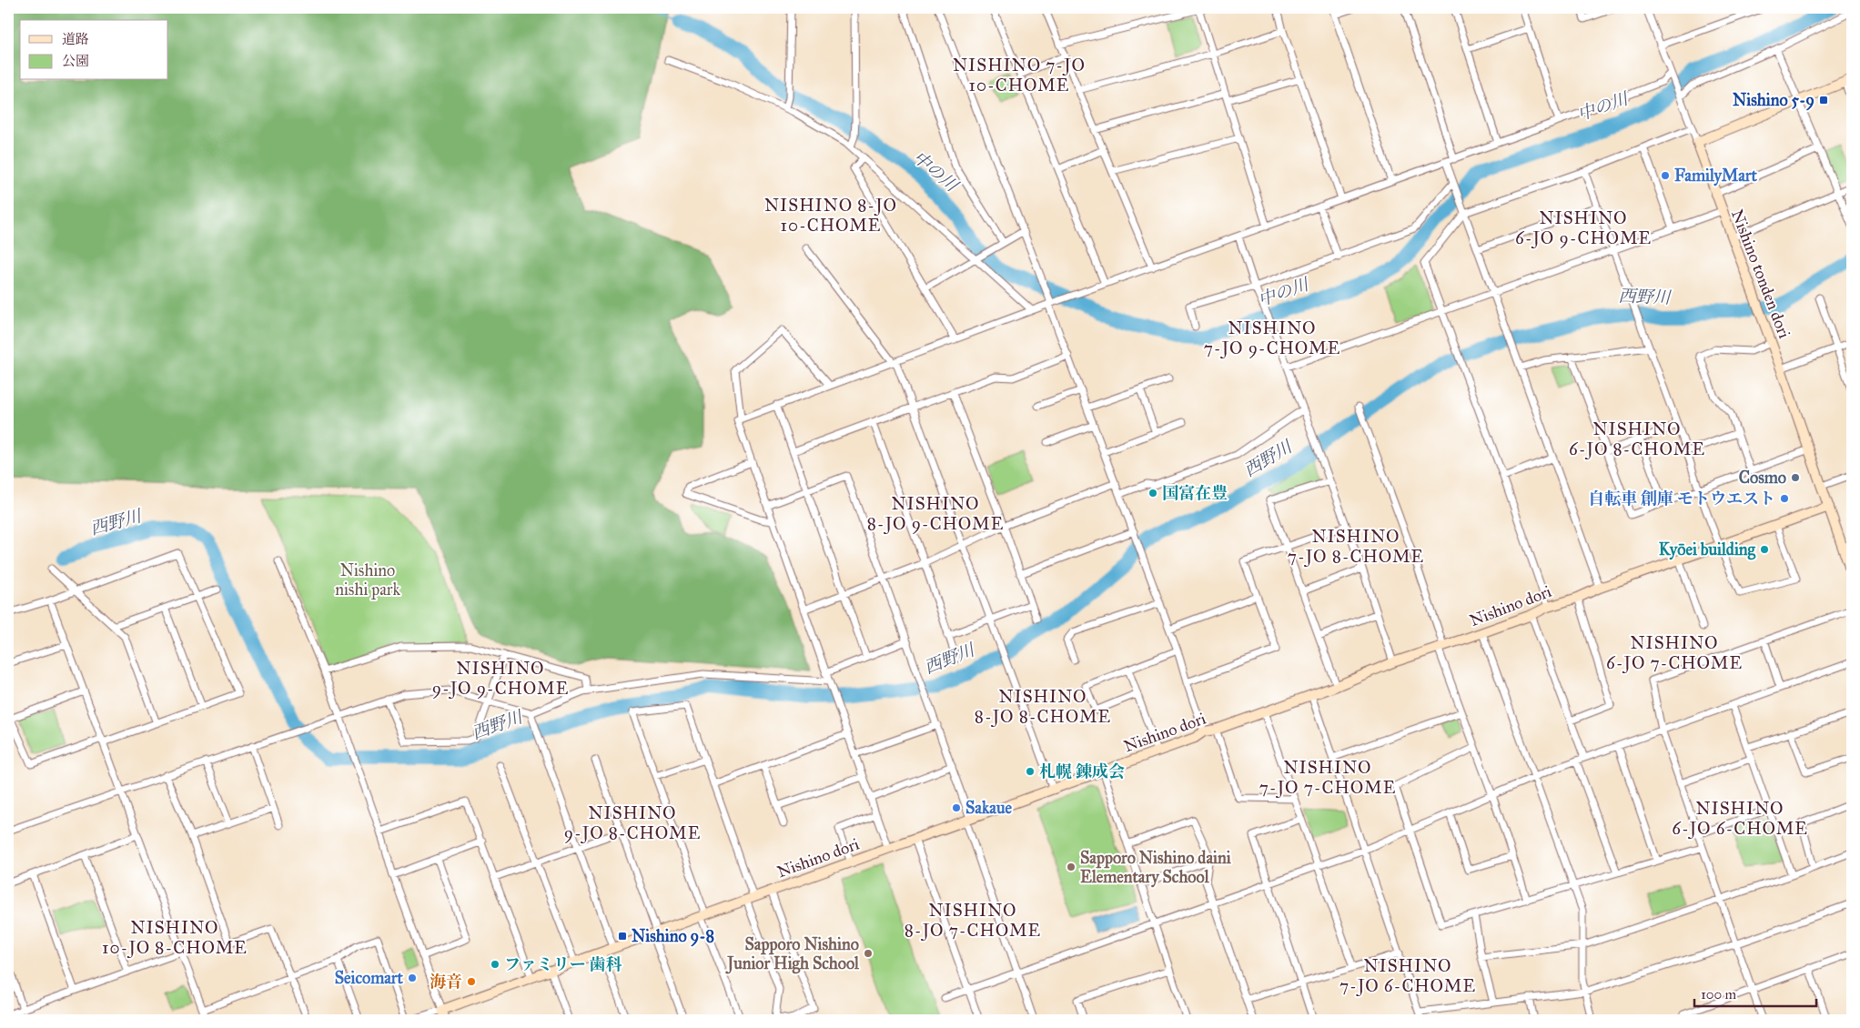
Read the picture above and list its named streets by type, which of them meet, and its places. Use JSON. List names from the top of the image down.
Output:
{
  "streets": {
    "street": ["Nishino tonden dori", "Nishino dori"]
  },
  "crossings": [
    ["Nishino tonden dori", "Nishino dori"]
  ],
  "districts": [
    "NISHINO 7-JO 10-CHOME",
    "NISHINO 8-JO 10-CHOME",
    "NISHINO 6-JO 9-CHOME",
    "NISHINO 7-JO 9-CHOME",
    "NISHINO 6-JO 8-CHOME",
    "NISHINO 8-JO 9-CHOME",
    "NISHINO 7-JO 8-CHOME",
    "NISHINO 6-JO 7-CHOME",
    "NISHINO 9-JO 9-CHOME",
    "NISHINO 8-JO 8-CHOME",
    "NISHINO 7-JO 7-CHOME",
    "NISHINO 6-JO 6-CHOME",
    "NISHINO 9-JO 8-CHOME",
    "NISHINO 8-JO 7-CHOME",
    "NISHINO 10-JO 8-CHOME",
    "NISHINO 7-JO 6-CHOME"
  ],
  "water": ["中の川", "西野川"],
  "parks": ["Nishino nishi park"],
  "places": {
    "transit": ["Nishino 5-9", "Nishino 9-8"],
    "other": [
      "FamilyMart",
      "Cosmo",
      "国富在豊",
      "自転車 創庫 モトウエスト",
      "Kyōei building",
      "札幌 錬成会",
      "Sakaue",
      "Sapporo Nishino daini Elementary School",
      "Sapporo Nishino Junior High School",
      "ファミリー 歯科",
      "Seicomart",
      "海音"
    ]
  },
  "legend": ["道路", "公園"],
  "scale_bar": "100 m"
}
